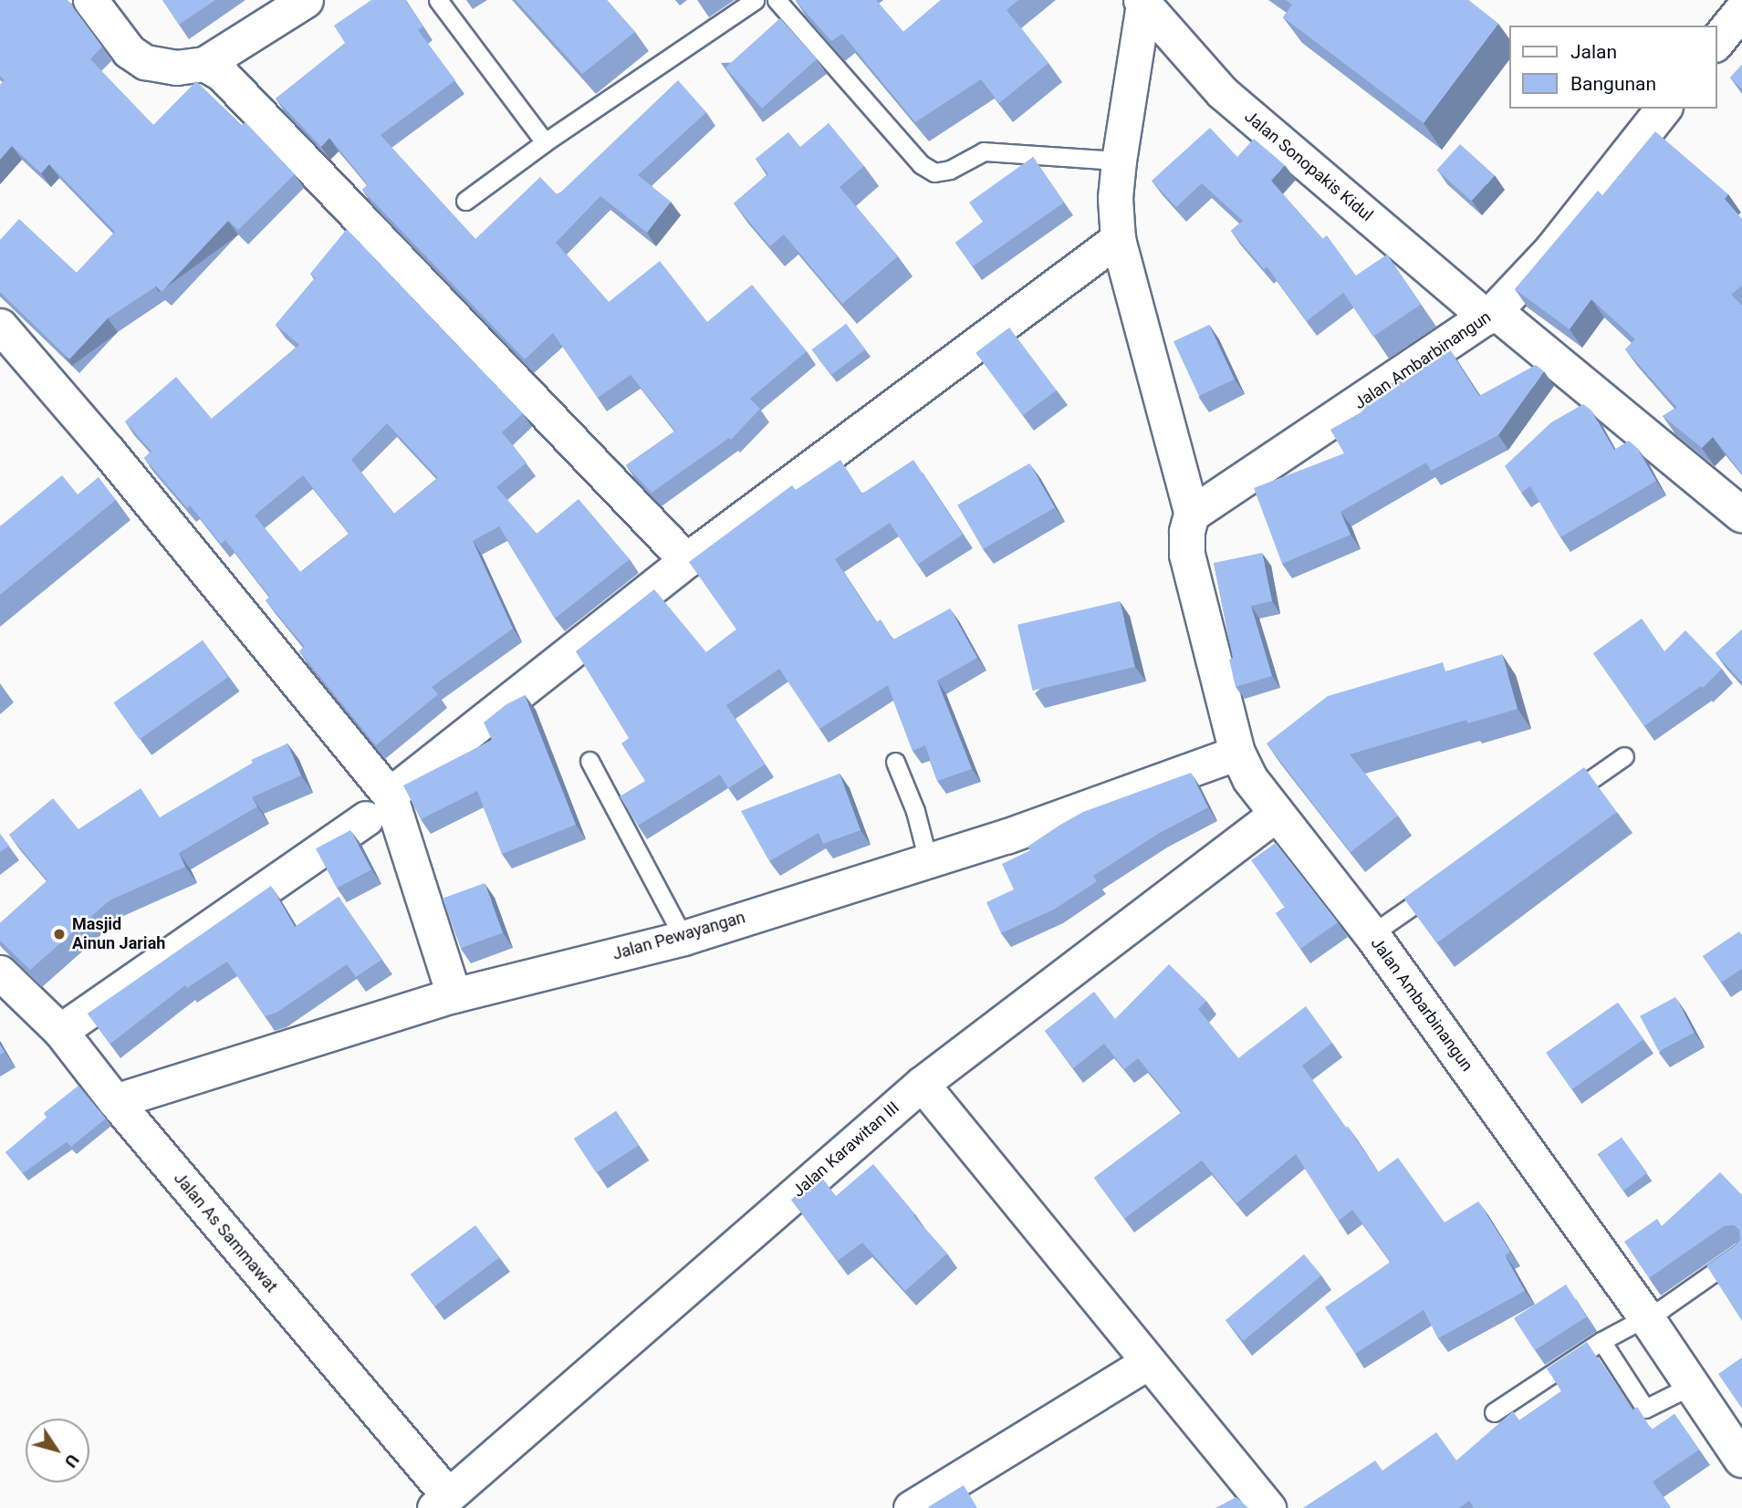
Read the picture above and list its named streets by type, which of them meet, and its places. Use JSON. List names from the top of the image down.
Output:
{
  "streets": {
    "main road": ["Jalan Sonopakis Kidul", "Jalan Ambarbinangun"],
    "street": ["Jalan Pewayangan", "Jalan Karawitan III", "Jalan As Sammawat"]
  },
  "crossings": [
    ["Jalan Sonopakis Kidul", "Jalan Ambarbinangun"],
    ["Jalan Ambarbinangun", "Jalan Pewayangan"],
    ["Jalan Ambarbinangun", "Jalan Karawitan III"],
    ["Jalan Pewayangan", "Jalan As Sammawat"],
    ["Jalan Karawitan III", "Jalan As Sammawat"]
  ],
  "places": ["Masjid Ainun Jariah"],
  "legend": ["Jalan", "Bangunan"],
  "north": "bottom right"
}
